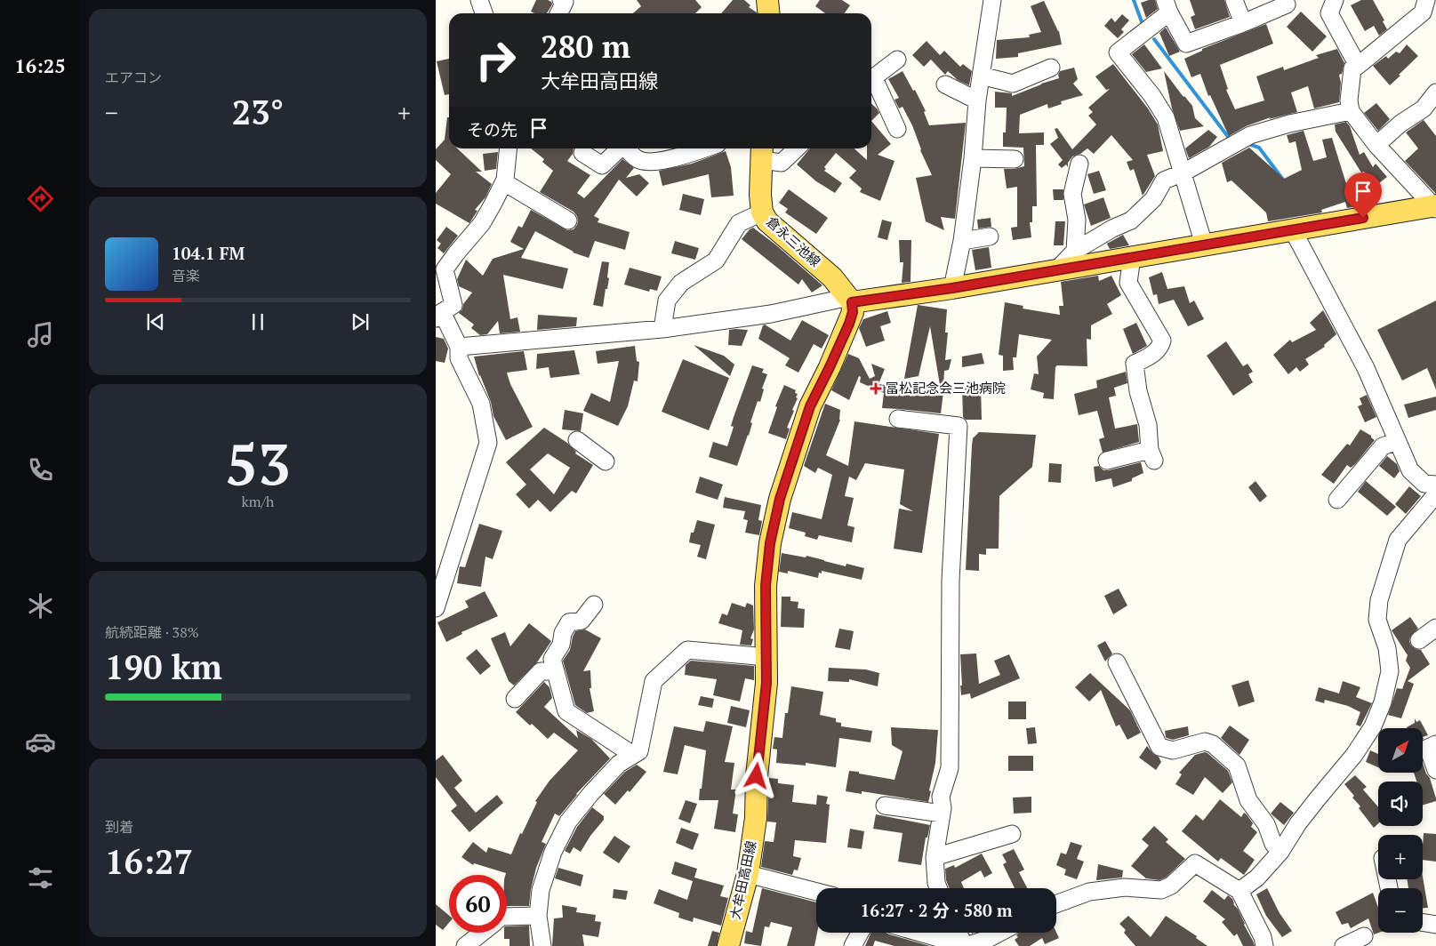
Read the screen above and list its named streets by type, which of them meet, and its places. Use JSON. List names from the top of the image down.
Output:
{
  "streets": {
    "main road": ["倉永三池線", "大牟田高田線"]
  },
  "crossings": [
    ["倉永三池線", "大牟田高田線"]
  ],
  "places": {
    "health": ["冨松記念会三池病院"]
  },
  "north": "top right",
  "page": {
    "tabs": "16:25",
    "tile": [
      "エアコン",
      ["53", "km/h"],
      ["航続距離 · 38%", "190 km"],
      ["到着", "16:27"]
    ],
    "turn": ["280 m", "大牟田高田線"],
    "heat": ["−", "23°", "+"],
    "then": "その先",
    "song": ["104.1 FM", "音楽"],
    "map_buttons": ["+", "−"],
    "limit": "60",
    "trip": "16:27 · 2 分 · 580 m"
  }
}
